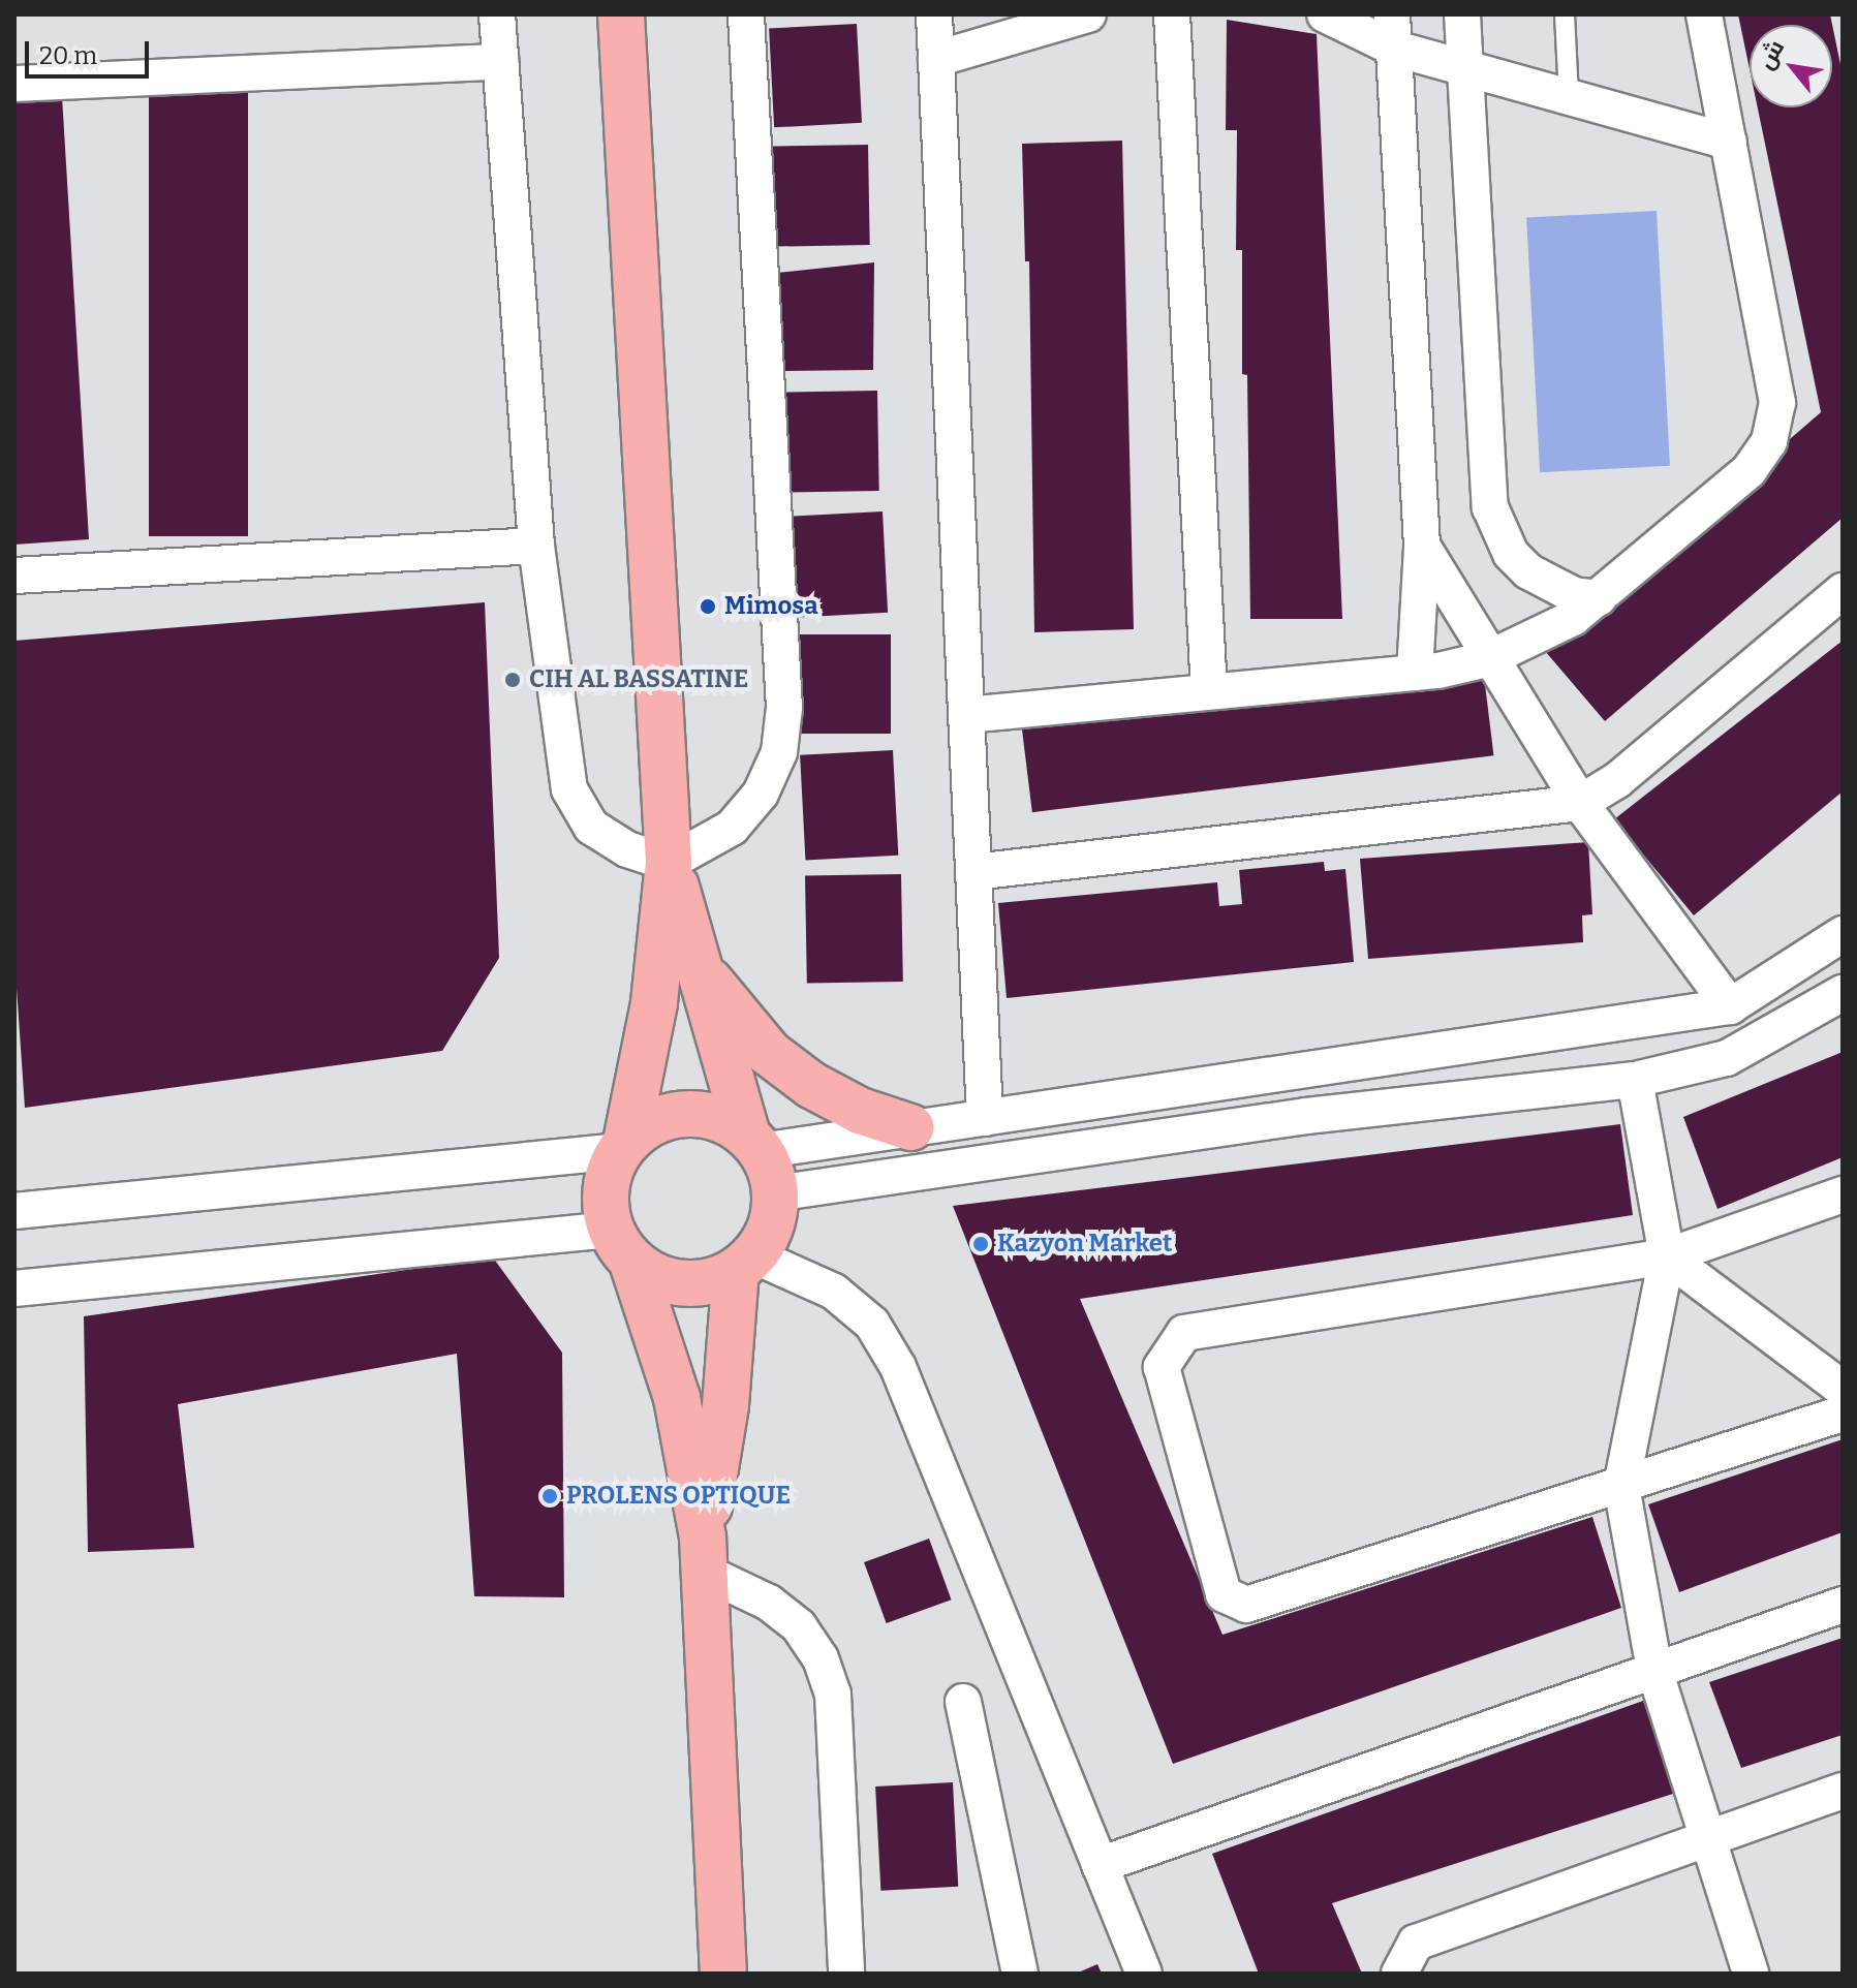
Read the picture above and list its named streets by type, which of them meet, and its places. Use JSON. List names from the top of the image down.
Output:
{
  "places": [
    "Mimosa",
    "CIH AL BASSATINE",
    "Kazyon Market",
    "PROLENS OPTIQUE"
  ],
  "scale_bar": "20 m",
  "north": "top left"
}
